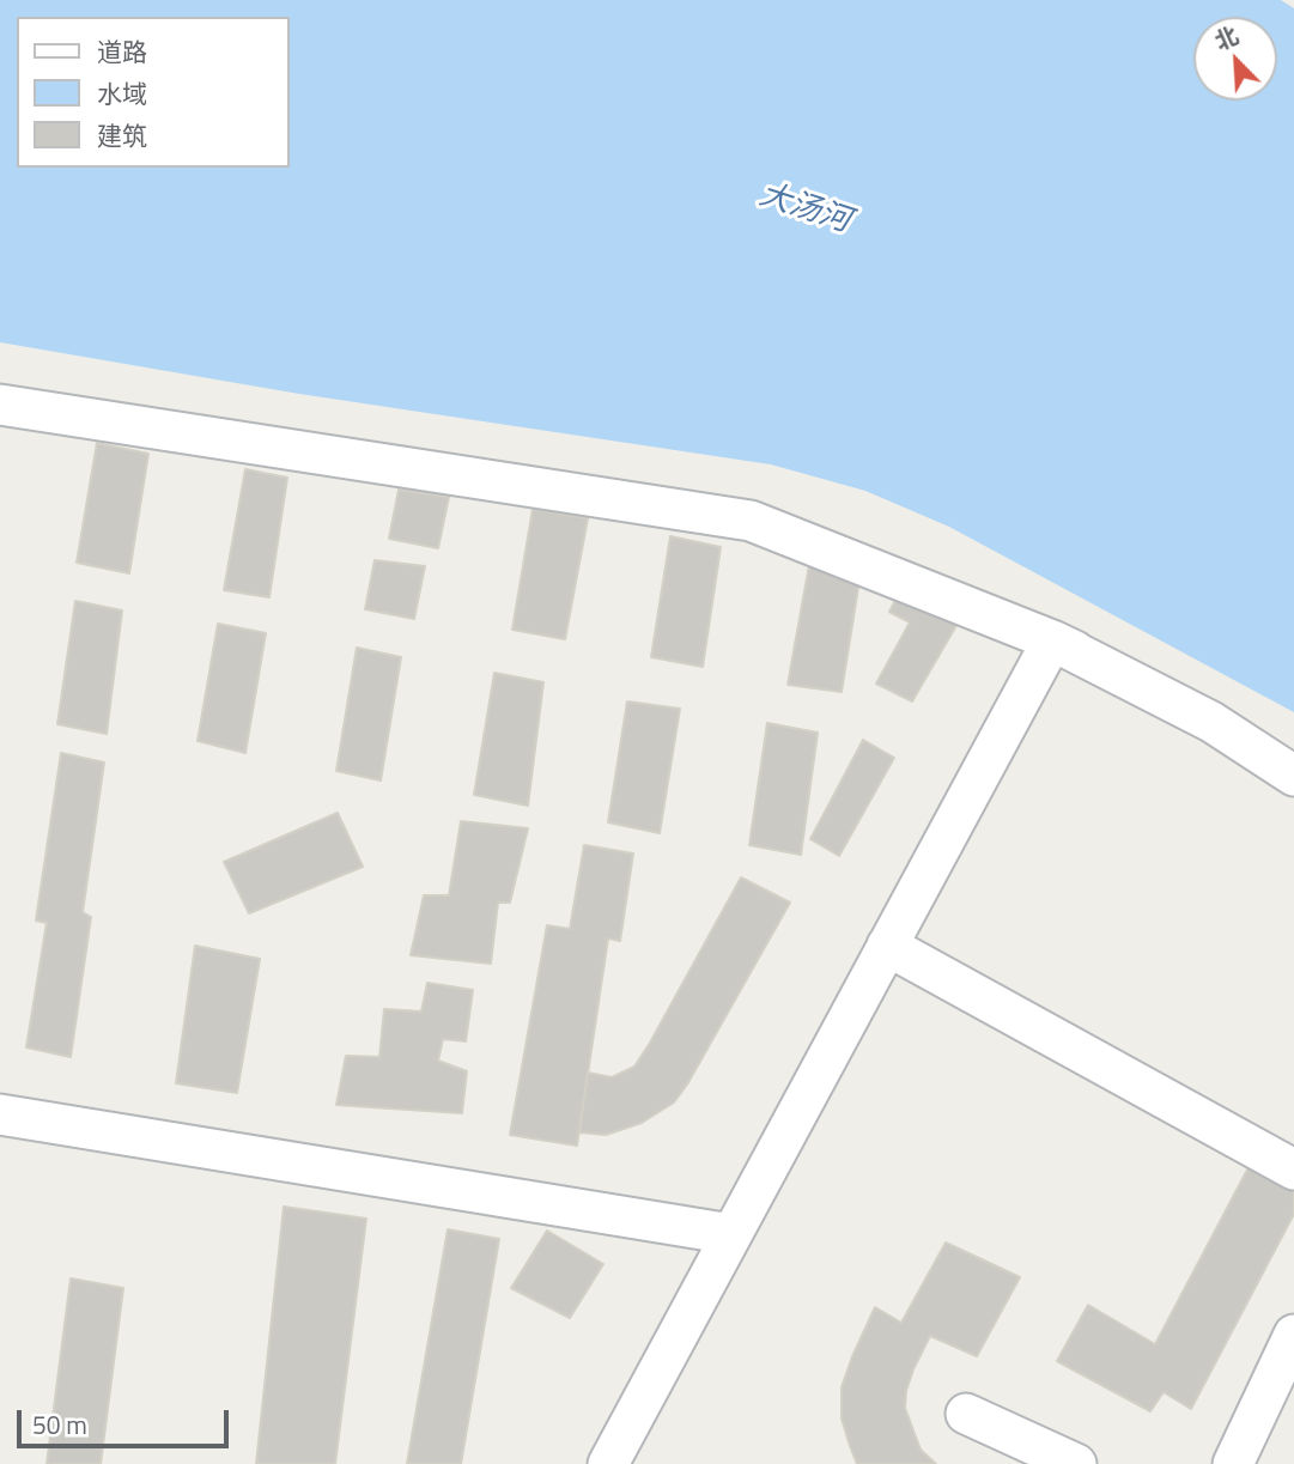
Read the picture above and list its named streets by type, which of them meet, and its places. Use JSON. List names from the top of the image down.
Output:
{
  "water": ["大汤河"],
  "legend": ["道路", "水域", "建筑"],
  "scale_bar": "50 m",
  "north": "top left"
}
